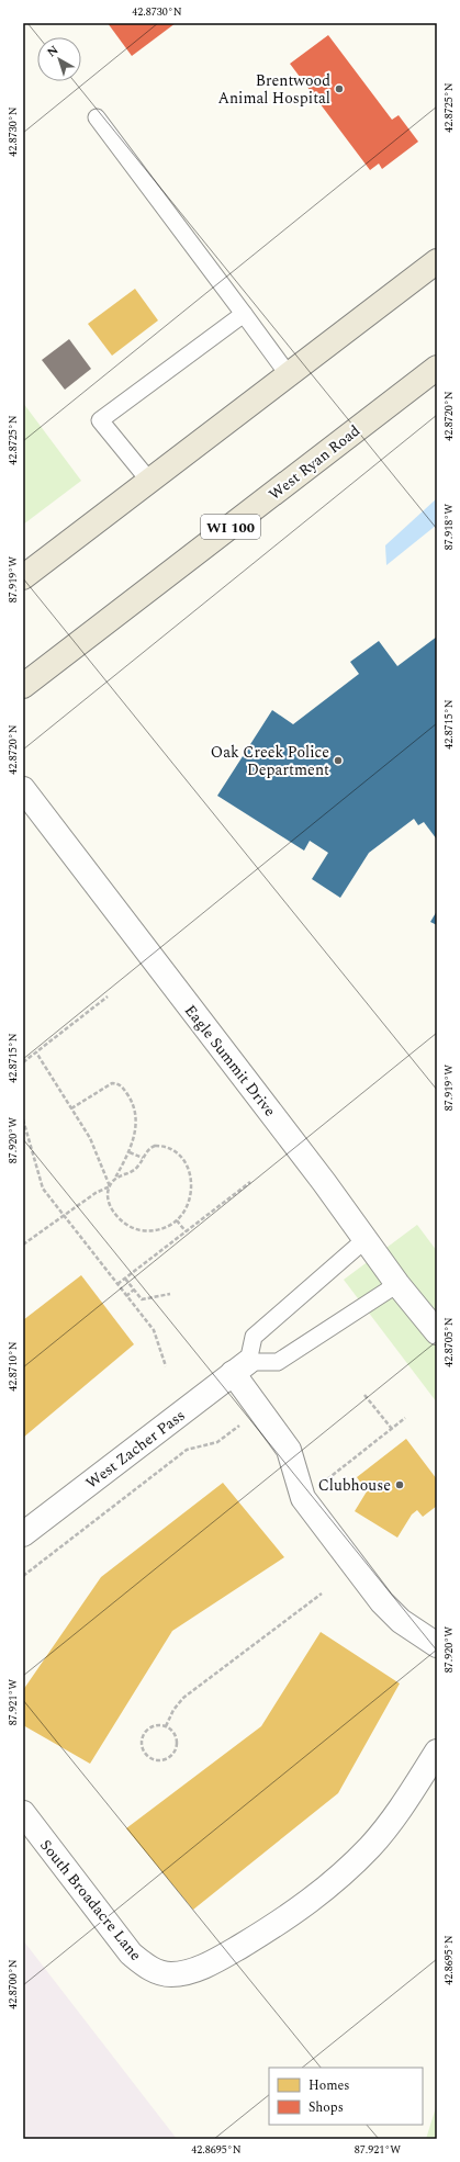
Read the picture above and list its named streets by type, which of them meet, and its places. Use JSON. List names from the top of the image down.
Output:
{
  "streets": {
    "main road": ["West Ryan Road", "WI 100"],
    "street": ["Eagle Summit Drive", "West Zacher Pass", "South Broadacre Lane"]
  },
  "places": ["Brentwood Animal Hospital", "Oak Creek Police Department", "Clubhouse"],
  "legend": ["Homes", "Shops"],
  "north": "top left",
  "coordinates": [
    "42.8730°N",
    "42.8725°N",
    "42.8720°N",
    "87.918°W",
    "87.919°W",
    "42.8715°N",
    "87.920°W",
    "42.8705°N",
    "42.8710°N",
    "87.921°W",
    "42.8695°N",
    "42.8700°N"
  ]
}
